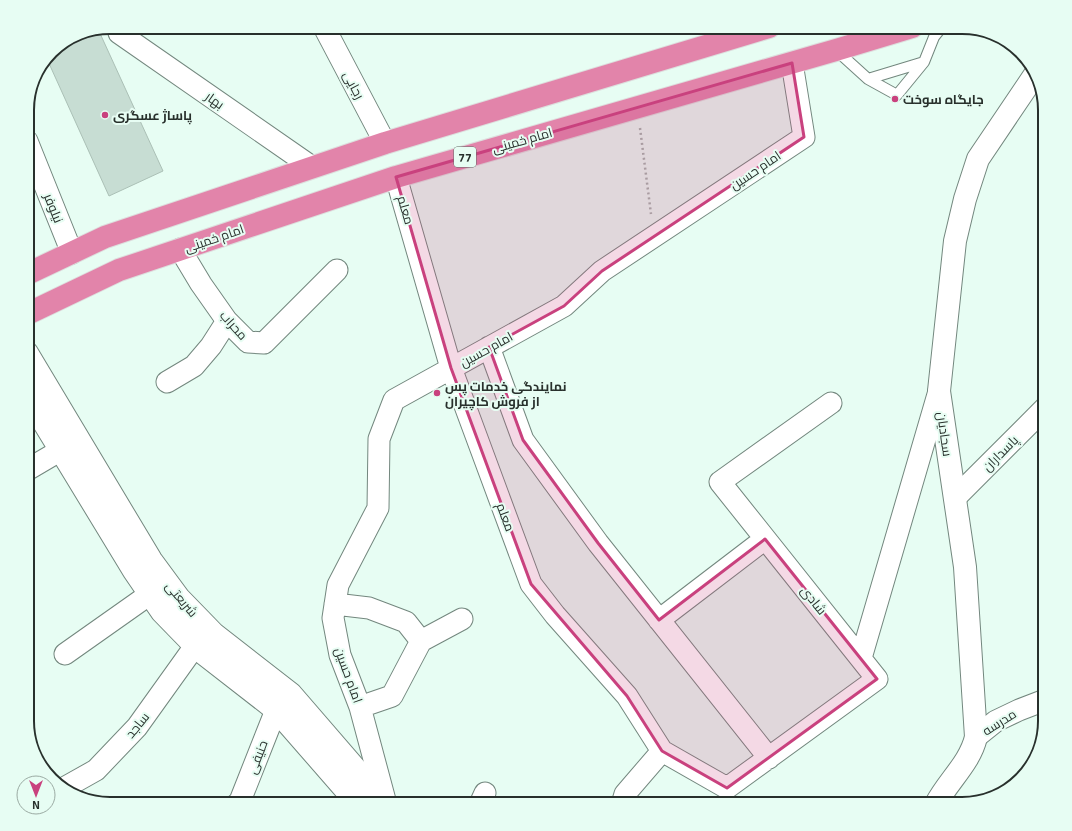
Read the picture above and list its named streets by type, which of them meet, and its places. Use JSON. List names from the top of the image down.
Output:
{
  "streets": {
    "highway": ["امام خمینی", "77"],
    "street": [
      "رجایی",
      "بهار",
      "امام حسین",
      "نیلوفر",
      "معلم",
      "محراب",
      "سجادیان",
      "پاسداران",
      "شریعتی",
      "شادی",
      "مدرسه",
      "ساجد",
      "حنیفی"
    ]
  },
  "crossings": [
    ["امام خمینی", "امام حسین"],
    ["امام خمینی", "معلم"],
    ["امام خمینی", "محراب"],
    ["امام حسین", "معلم"],
    ["معلم", "شادی"],
    ["سجادیان", "پاسداران"],
    ["سجادیان", "مدرسه"],
    ["شریعتی", "ساجد"],
    ["شریعتی", "حنیفی"]
  ],
  "places": ["جایگاه سوخت", "پاساژ عسگری", "نمایندگی خدمات پس از فروش کاچیران"],
  "north": "bottom"
}
